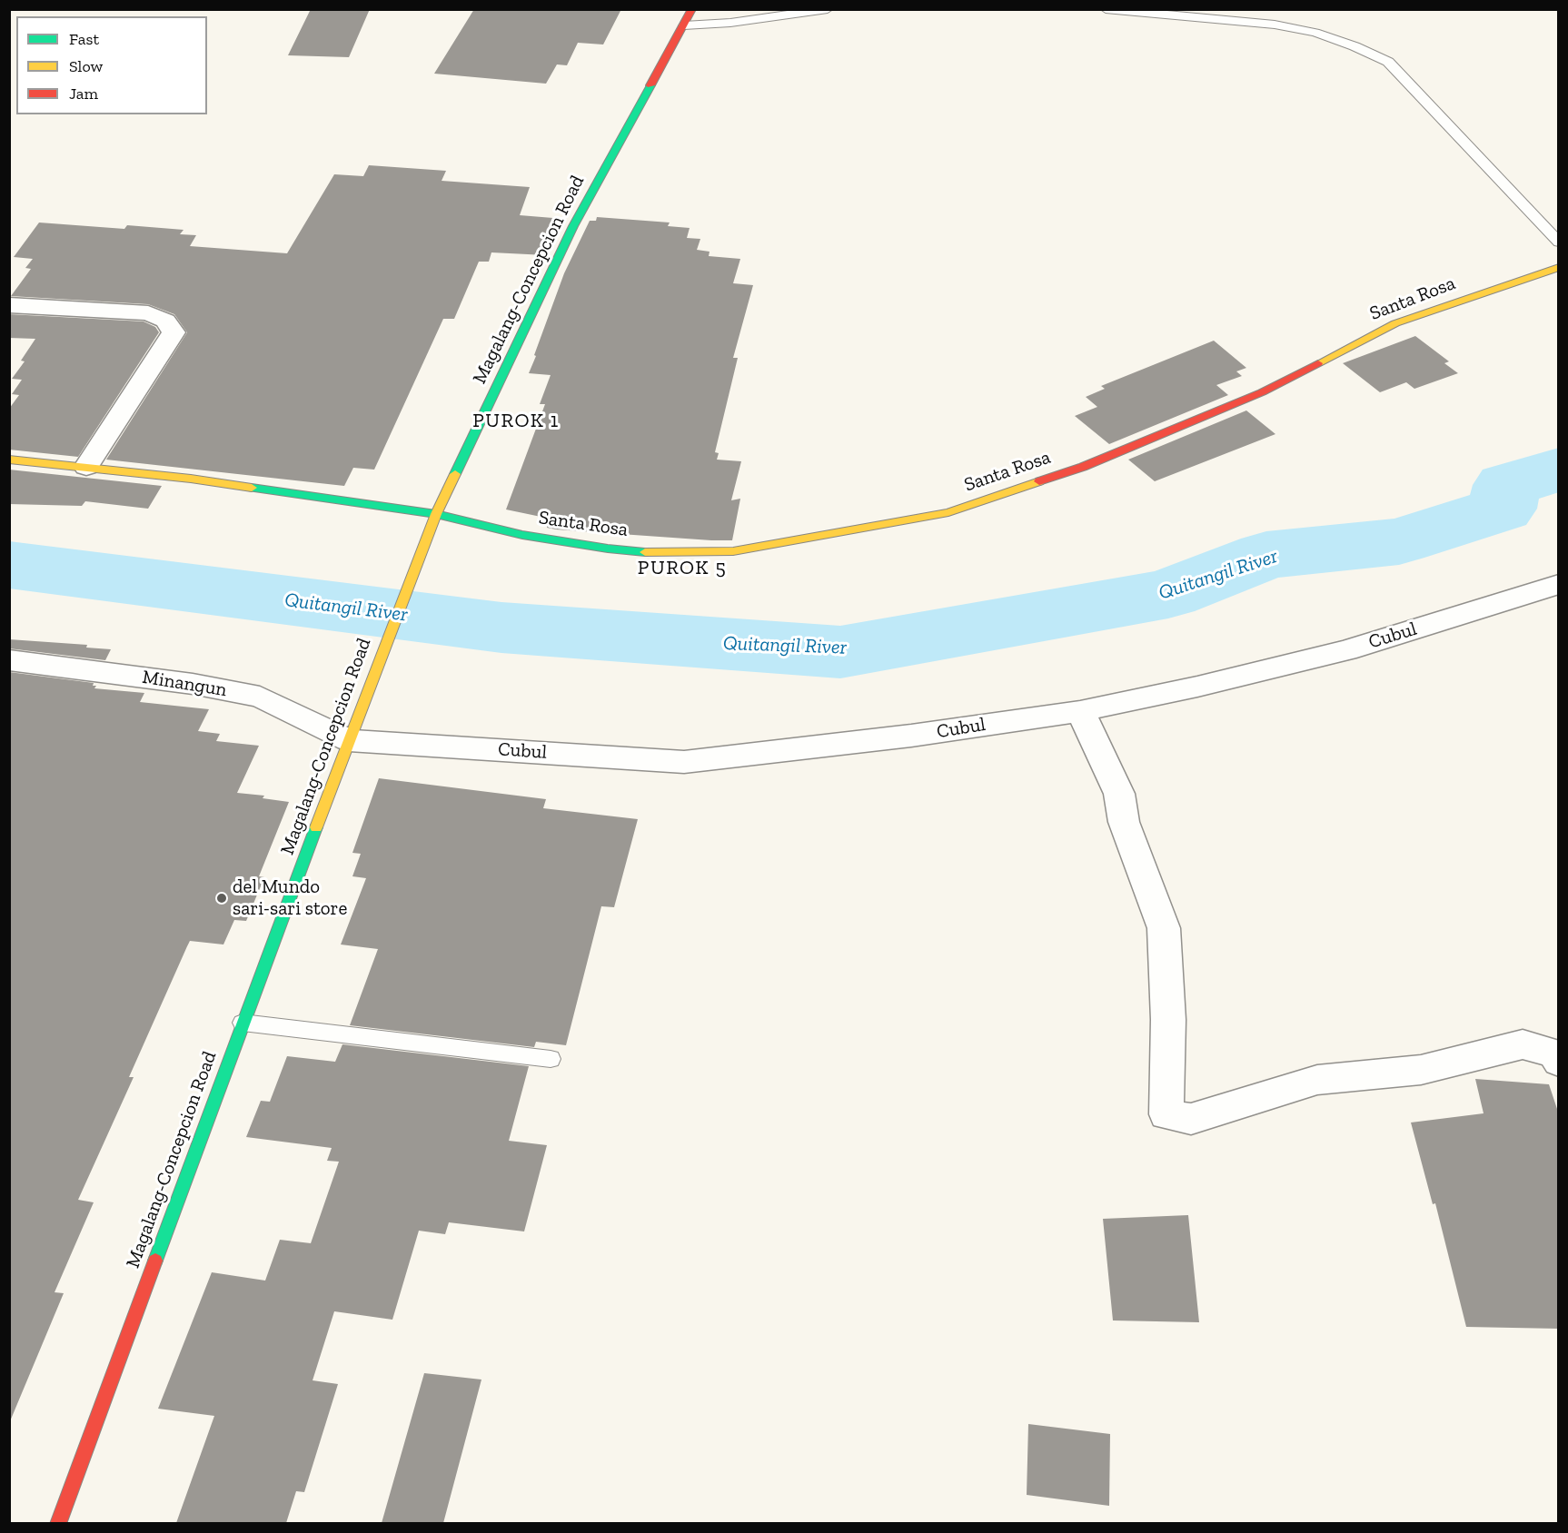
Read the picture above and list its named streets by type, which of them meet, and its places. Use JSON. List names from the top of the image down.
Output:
{
  "streets": {
    "main road": ["Magalang-Concepcion Road", "Santa Rosa"],
    "street": ["Cubul", "Minangun"]
  },
  "crossings": [
    ["Magalang-Concepcion Road", "Santa Rosa"],
    ["Magalang-Concepcion Road", "Cubul"],
    ["Magalang-Concepcion Road", "Minangun"],
    ["Cubul", "Minangun"]
  ],
  "districts": ["PUROK 1", "PUROK 5"],
  "water": ["Quitangil River"],
  "places": ["del Mundo sari-sari store"],
  "legend": ["Fast", "Slow", "Jam"]
}
